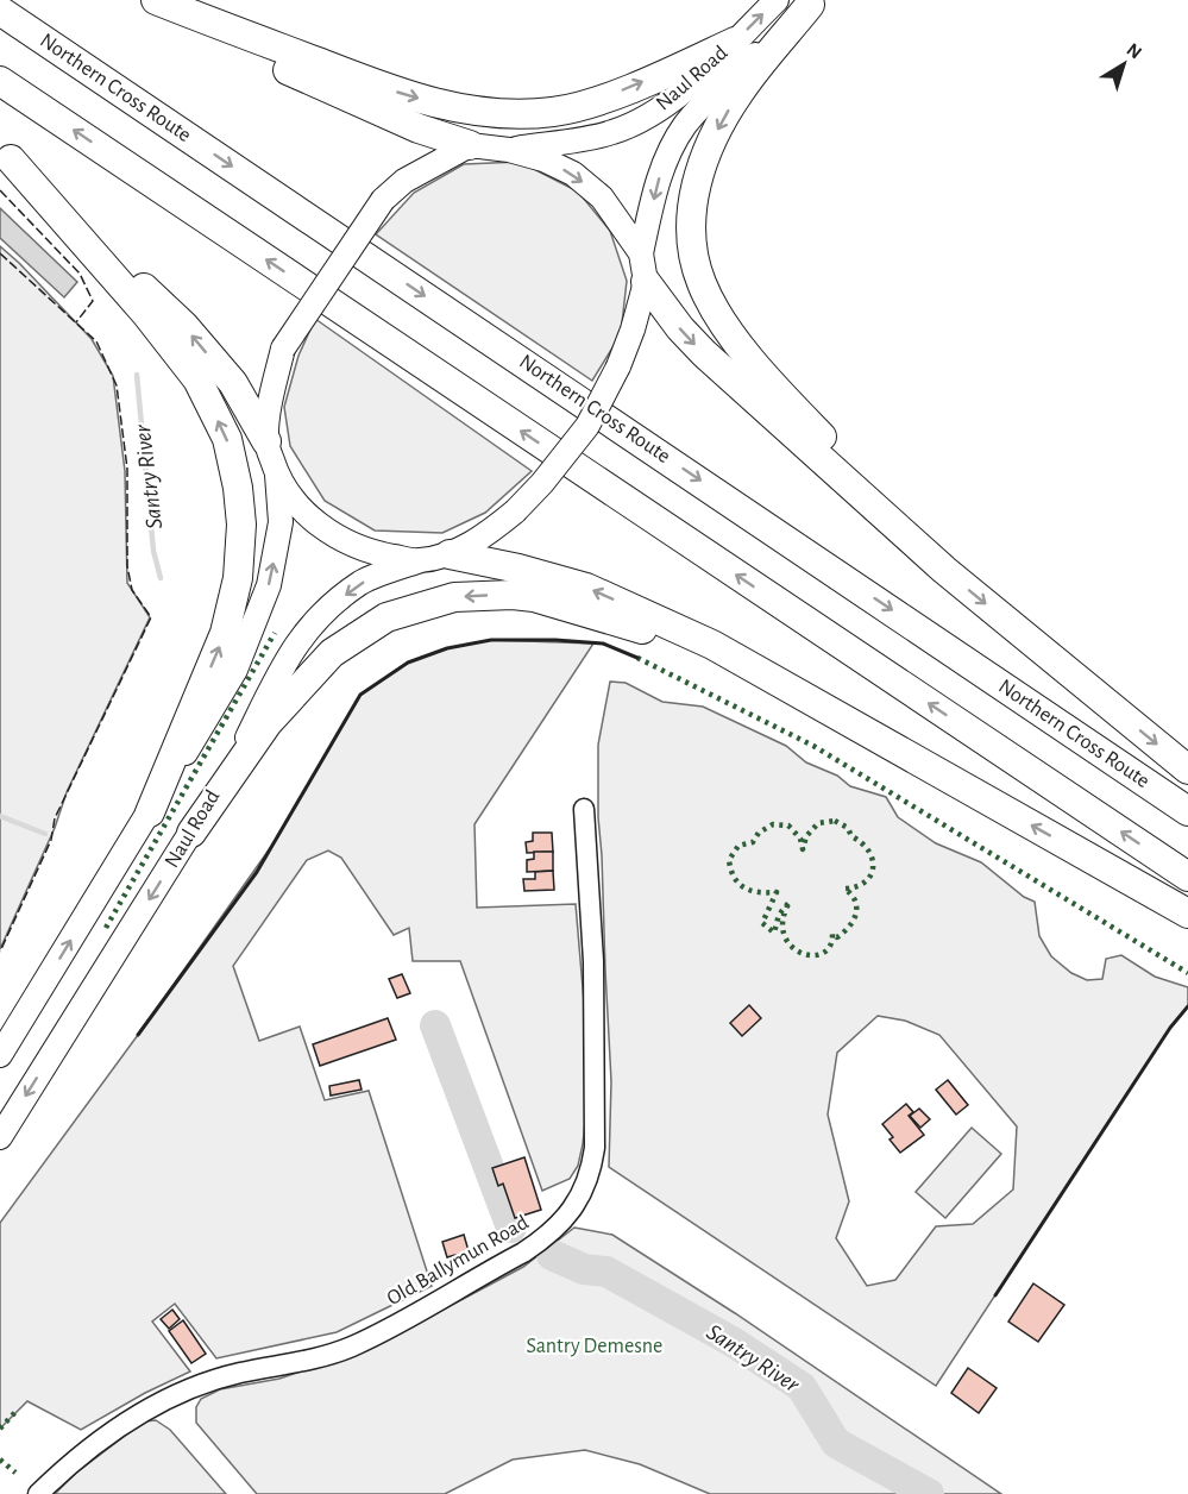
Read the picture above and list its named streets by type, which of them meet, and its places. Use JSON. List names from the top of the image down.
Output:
{
  "streets": {
    "highway": ["Northern Cross Route"],
    "main road": ["Naul Road"],
    "street": ["Old Ballymun Road"]
  },
  "water": ["Santry River"],
  "parks": ["Santry Demesne"],
  "north": "top right"
}
